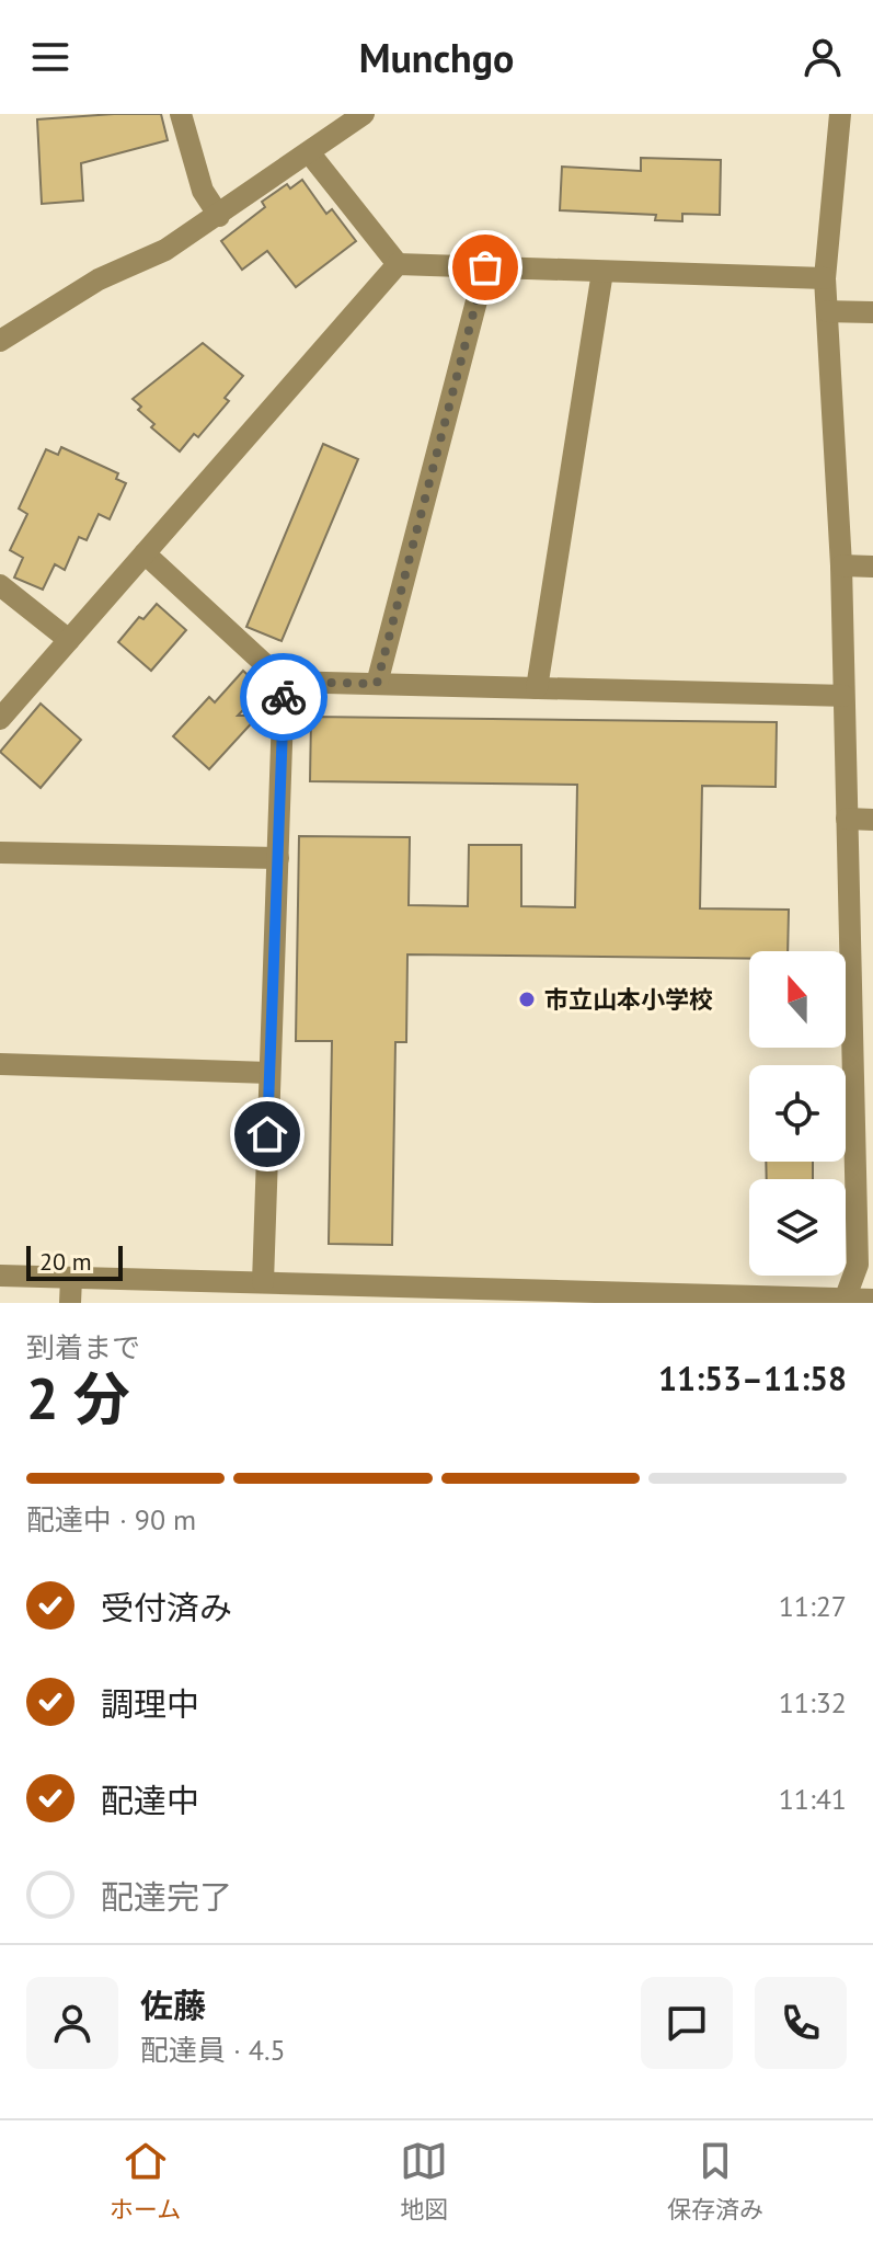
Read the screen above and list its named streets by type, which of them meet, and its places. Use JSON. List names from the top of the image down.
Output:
{
  "places": ["市立山本小学校"],
  "scale_bar": "20 m",
  "north": "top",
  "page": {
    "header": "Munchgo",
    "scale": "20 m",
    "heading": ["2 分", "到着まで", "11:53–11:58"],
    "panel": ["佐藤", "配達員 · 4.5"],
    "bar": "配達中 · 90 m",
    "list": [
      ["受付済み", "11:27"],
      ["調理中", "11:32"],
      ["配達中", "11:41"],
      "配達完了"
    ],
    "tabs": ["ホーム", "地図", "保存済み"]
  }
}
